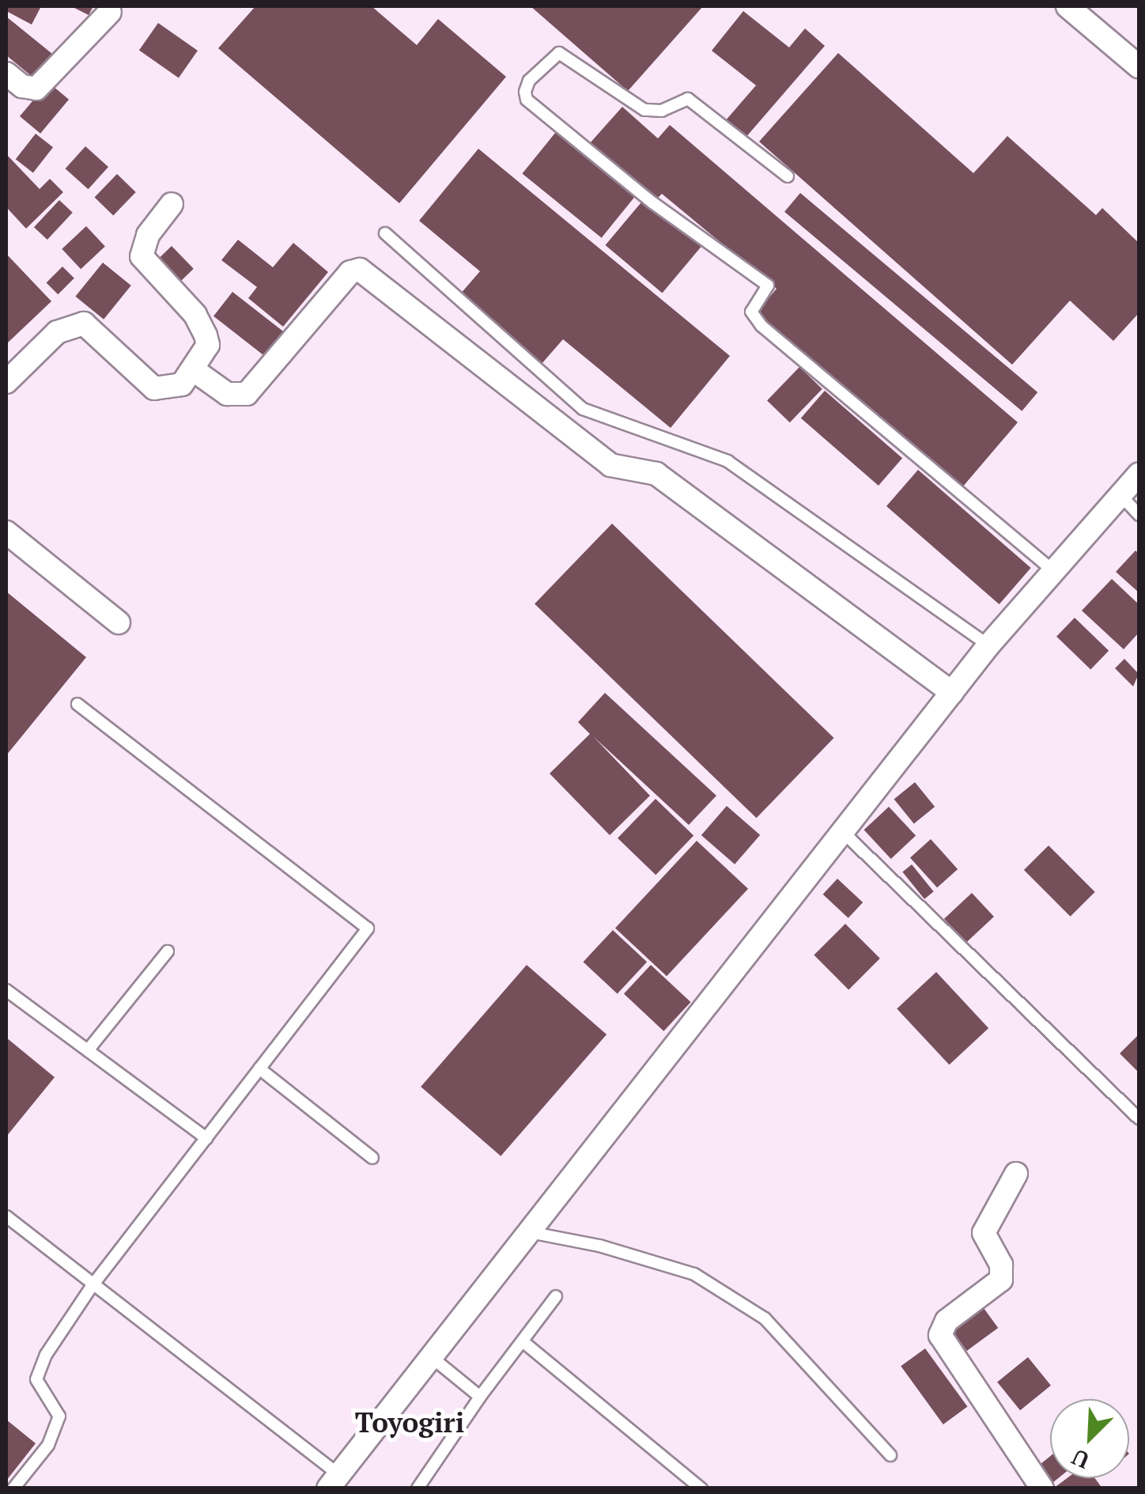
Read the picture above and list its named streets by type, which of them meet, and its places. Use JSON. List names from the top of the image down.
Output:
{
  "districts": ["Toyogiri"],
  "north": "bottom left"
}
